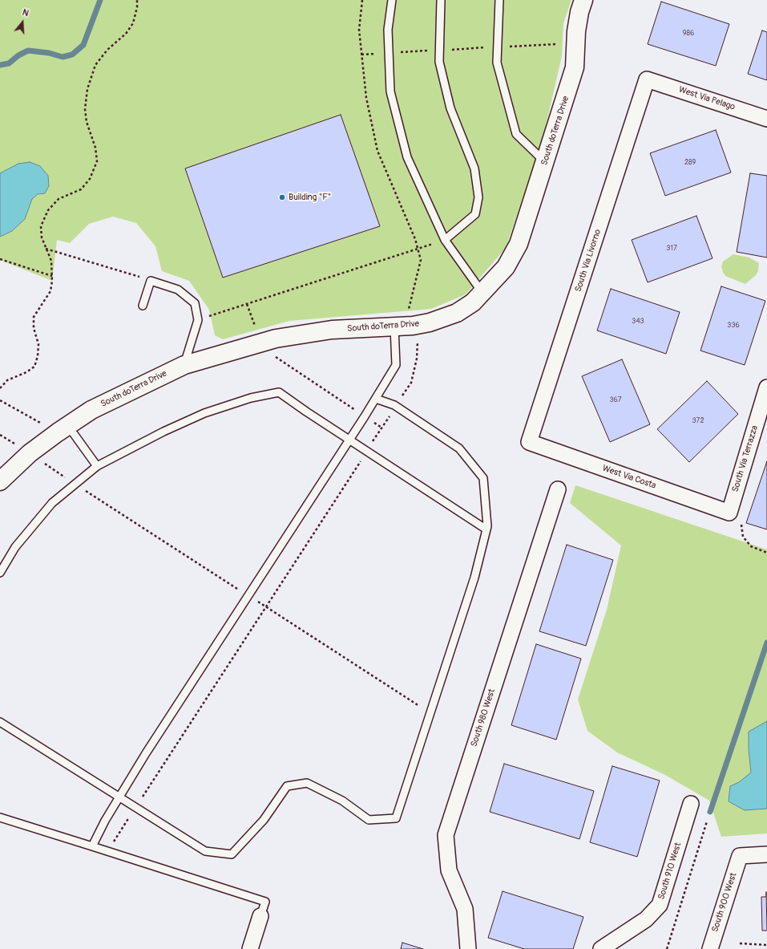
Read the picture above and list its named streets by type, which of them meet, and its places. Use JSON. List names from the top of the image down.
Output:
{
  "streets": {
    "street": [
      "West Via Pelago",
      "South doTerra Drive",
      "South Via Livorno",
      "South Via Terrazza",
      "West Via Costa",
      "South 980 West",
      "South 910 West",
      "South 900 West"
    ]
  },
  "crossings": [
    ["West Via Pelago", "South Via Livorno"],
    ["South Via Livorno", "West Via Costa"],
    ["South Via Terrazza", "West Via Costa"]
  ],
  "places": ["Building \"F\""],
  "house_numbers": [
    "986",
    "289",
    "317",
    "343",
    "336",
    "367",
    "372"
  ],
  "north": "top"
}
